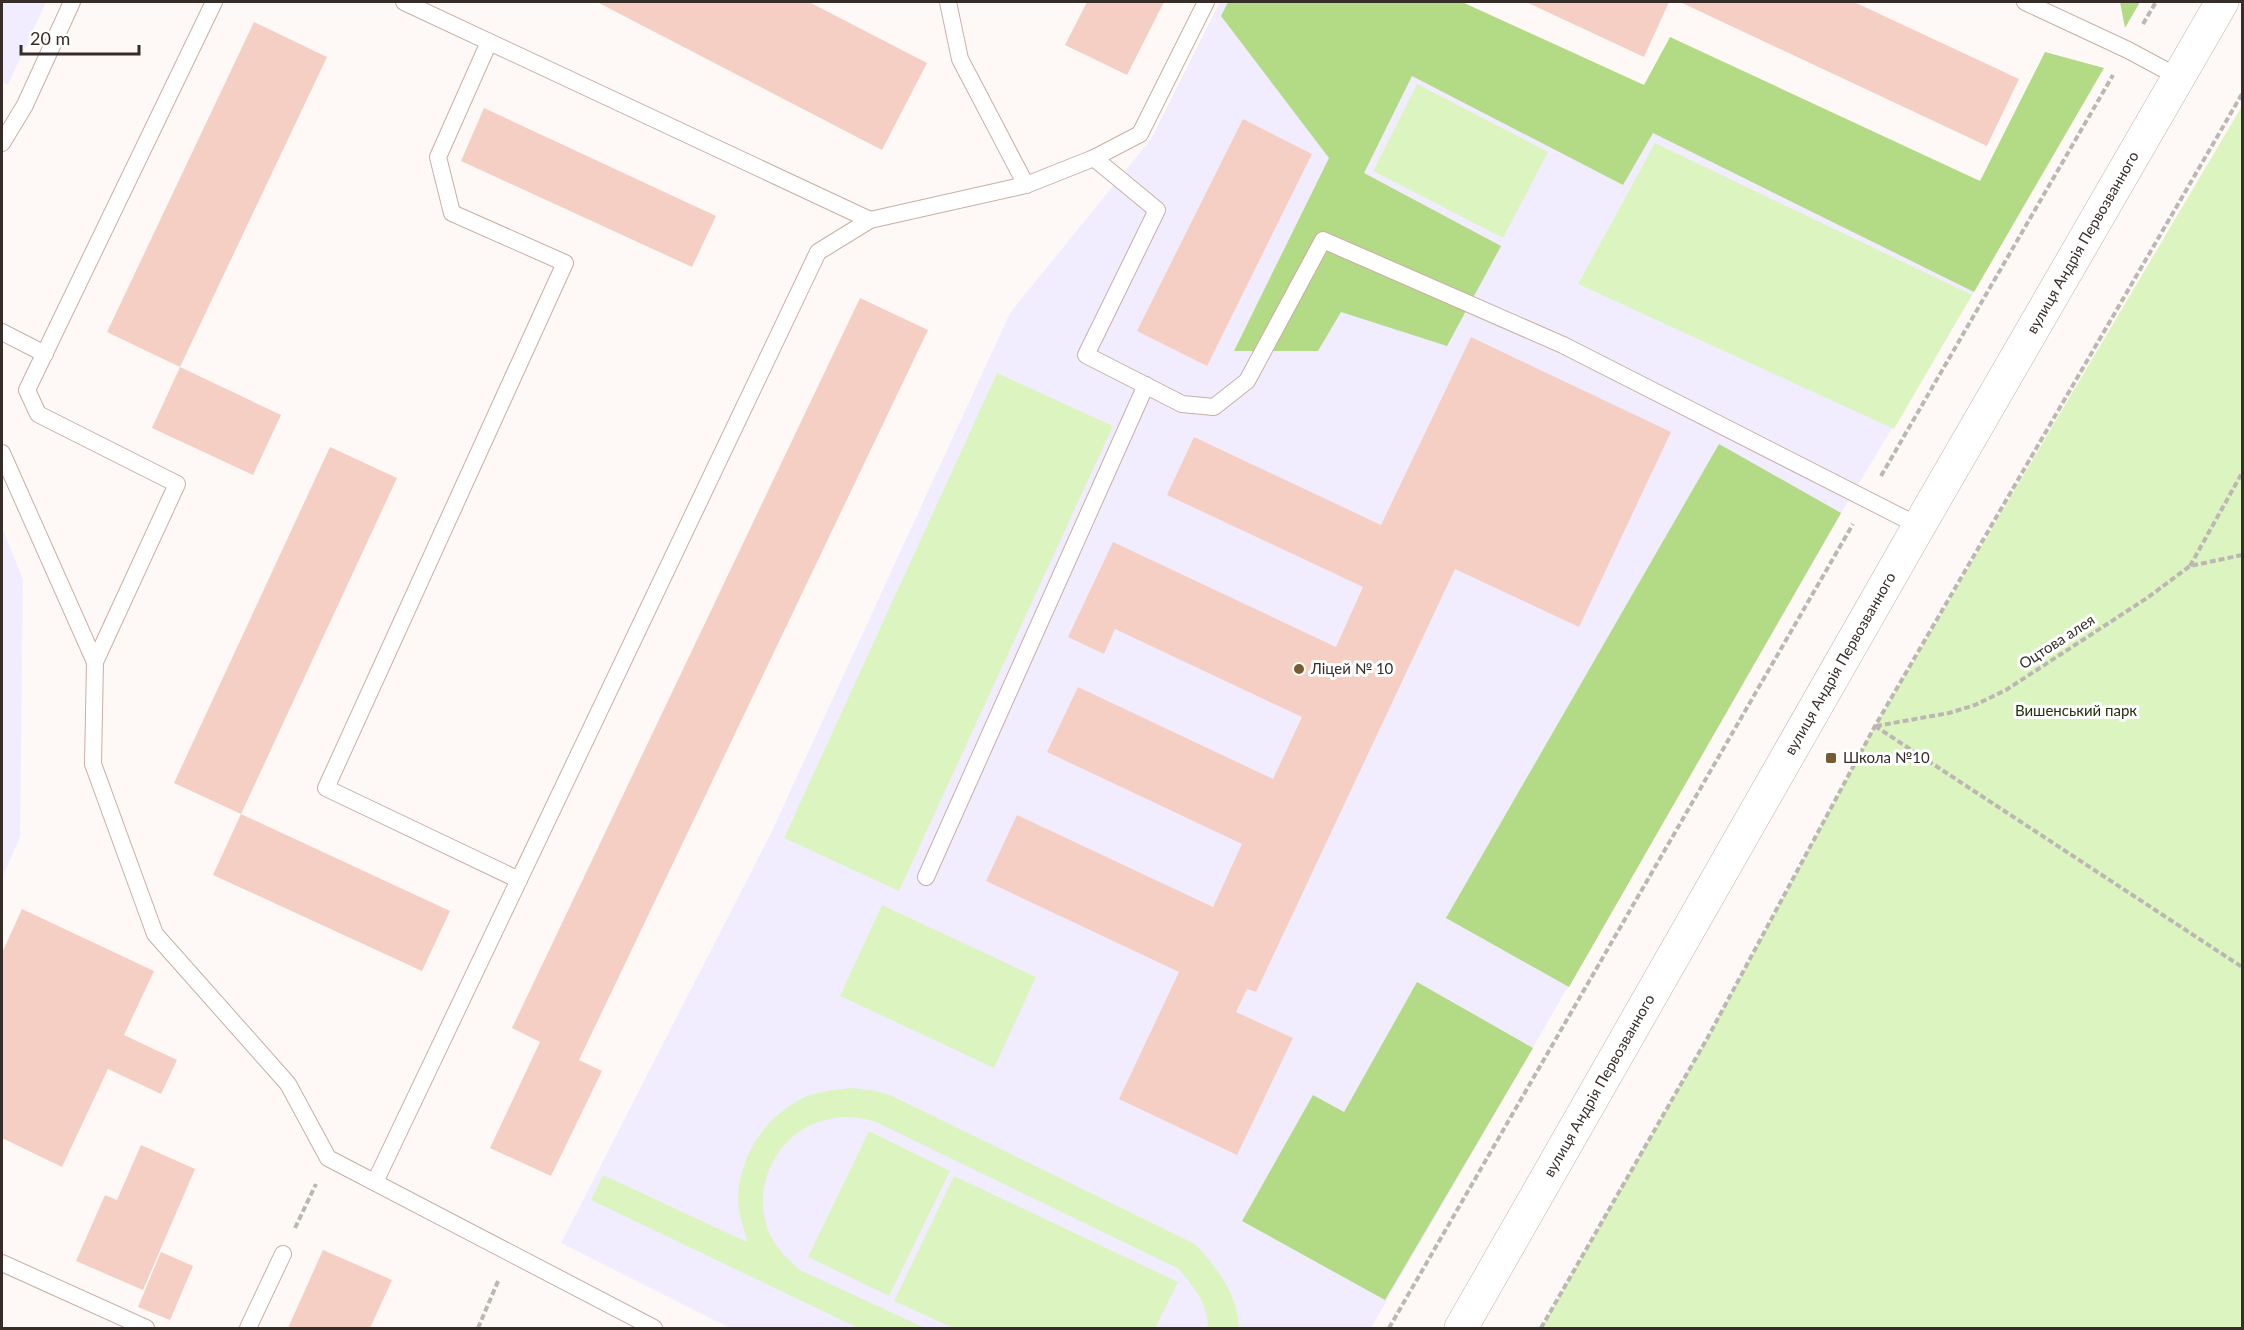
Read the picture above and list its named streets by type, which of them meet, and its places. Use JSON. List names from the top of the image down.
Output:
{
  "streets": {
    "street": ["вулиця Андрія Первозванного"],
    "path": ["Оцтова алея"]
  },
  "parks": ["Вишенський парк"],
  "places": {
    "other": ["Ліцей № 10"],
    "transit": ["Школа №10"]
  },
  "scale_bar": "20 m"
}
